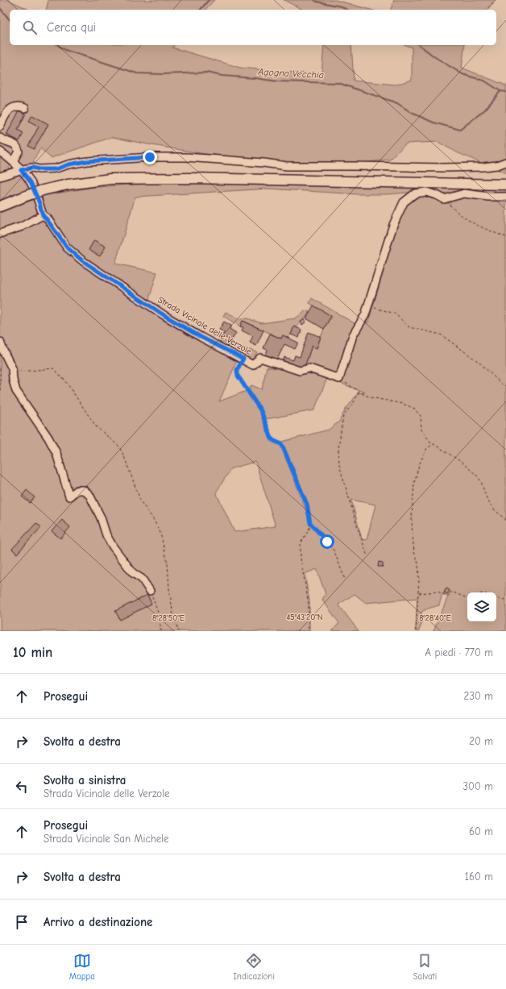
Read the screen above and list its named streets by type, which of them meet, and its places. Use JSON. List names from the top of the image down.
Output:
{
  "streets": {
    "street": ["Strada Vicinale delle Verzole"]
  },
  "water": ["Agogna Vecchia"],
  "page": {
    "search": "Cerca qui",
    "heading": ["10 min", "A piedi · 770 m"],
    "list": [
      ["Prosegui", "230 m"],
      ["Svolta a destra", "20 m"],
      ["Svolta a sinistra", "Strada Vicinale delle Verzole", "300 m"],
      ["Prosegui", "Strada Vicinale San Michele", "60 m"],
      ["Svolta a destra", "160 m"],
      "Arrivo a destinazione"
    ],
    "nav": ["Mappa", "Indicazioni", "Salvati"]
  },
  "coordinates": ["45°43'20\"N", "8°28'50\"E", "8°28'40\"E"]
}
